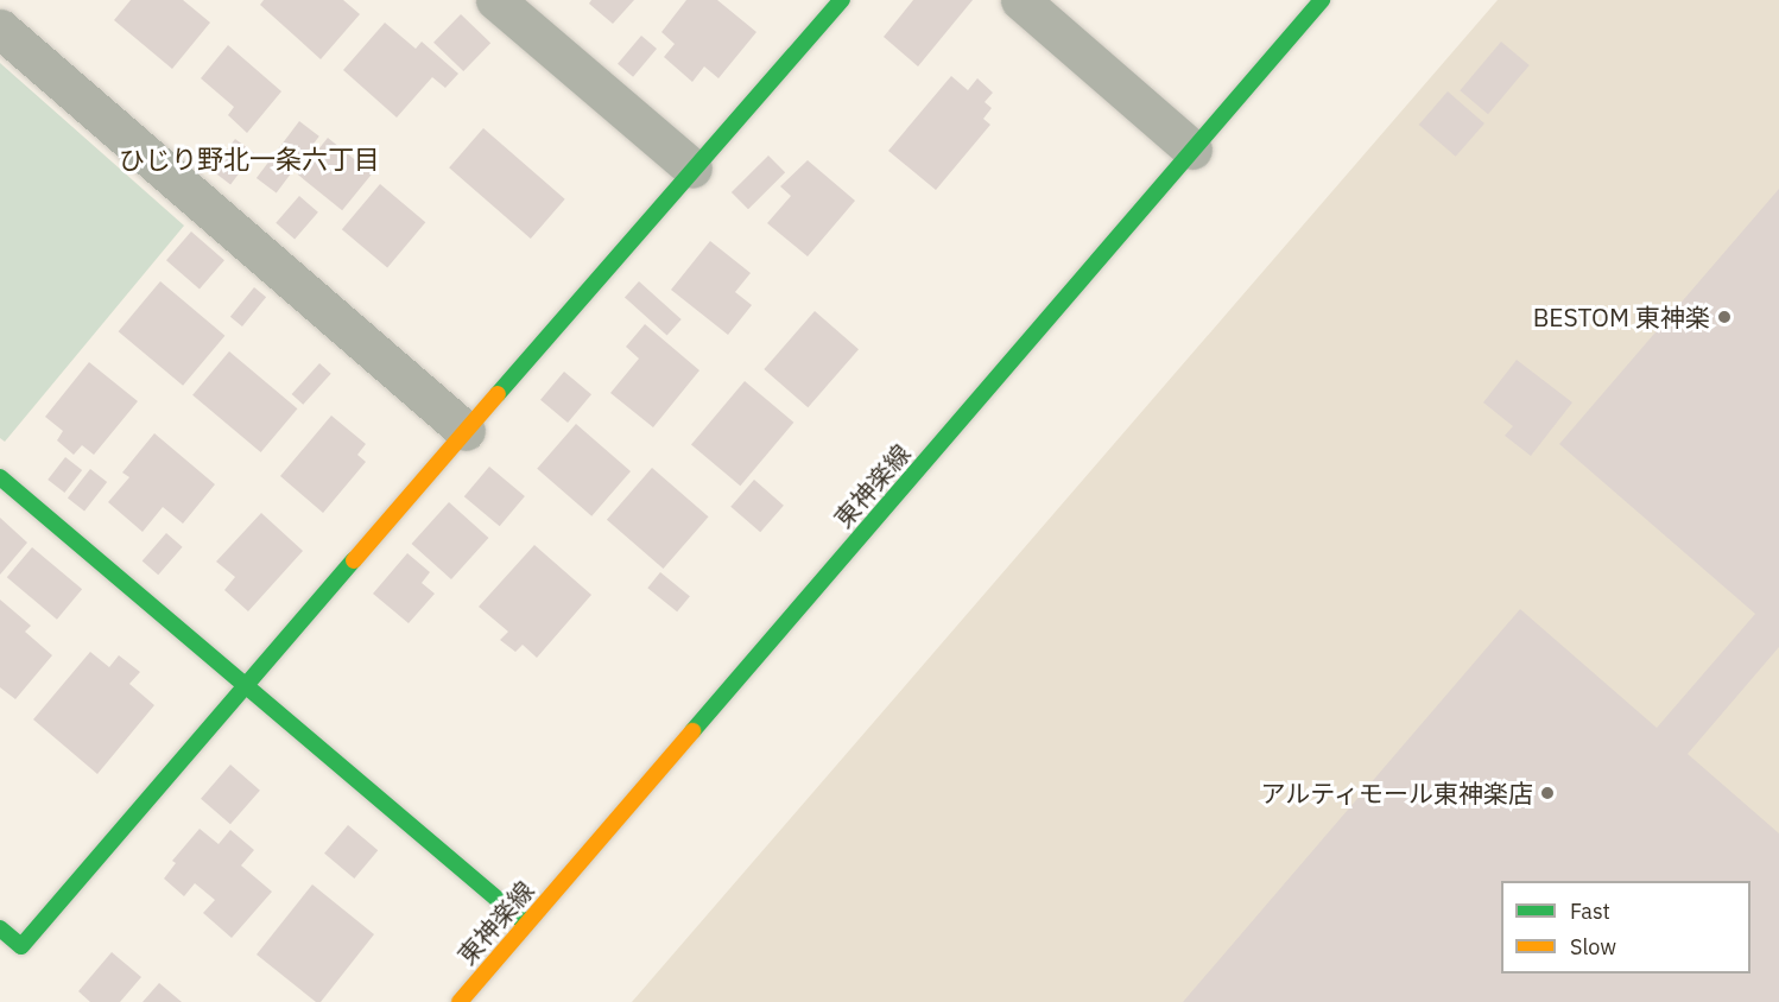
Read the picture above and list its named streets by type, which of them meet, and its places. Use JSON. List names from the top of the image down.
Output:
{
  "streets": {
    "street": ["東神楽線"]
  },
  "districts": ["ひじり野北一条六丁目"],
  "places": ["BESTOM 東神楽", "アルティモール東神楽店"],
  "legend": ["Fast", "Slow"]
}
